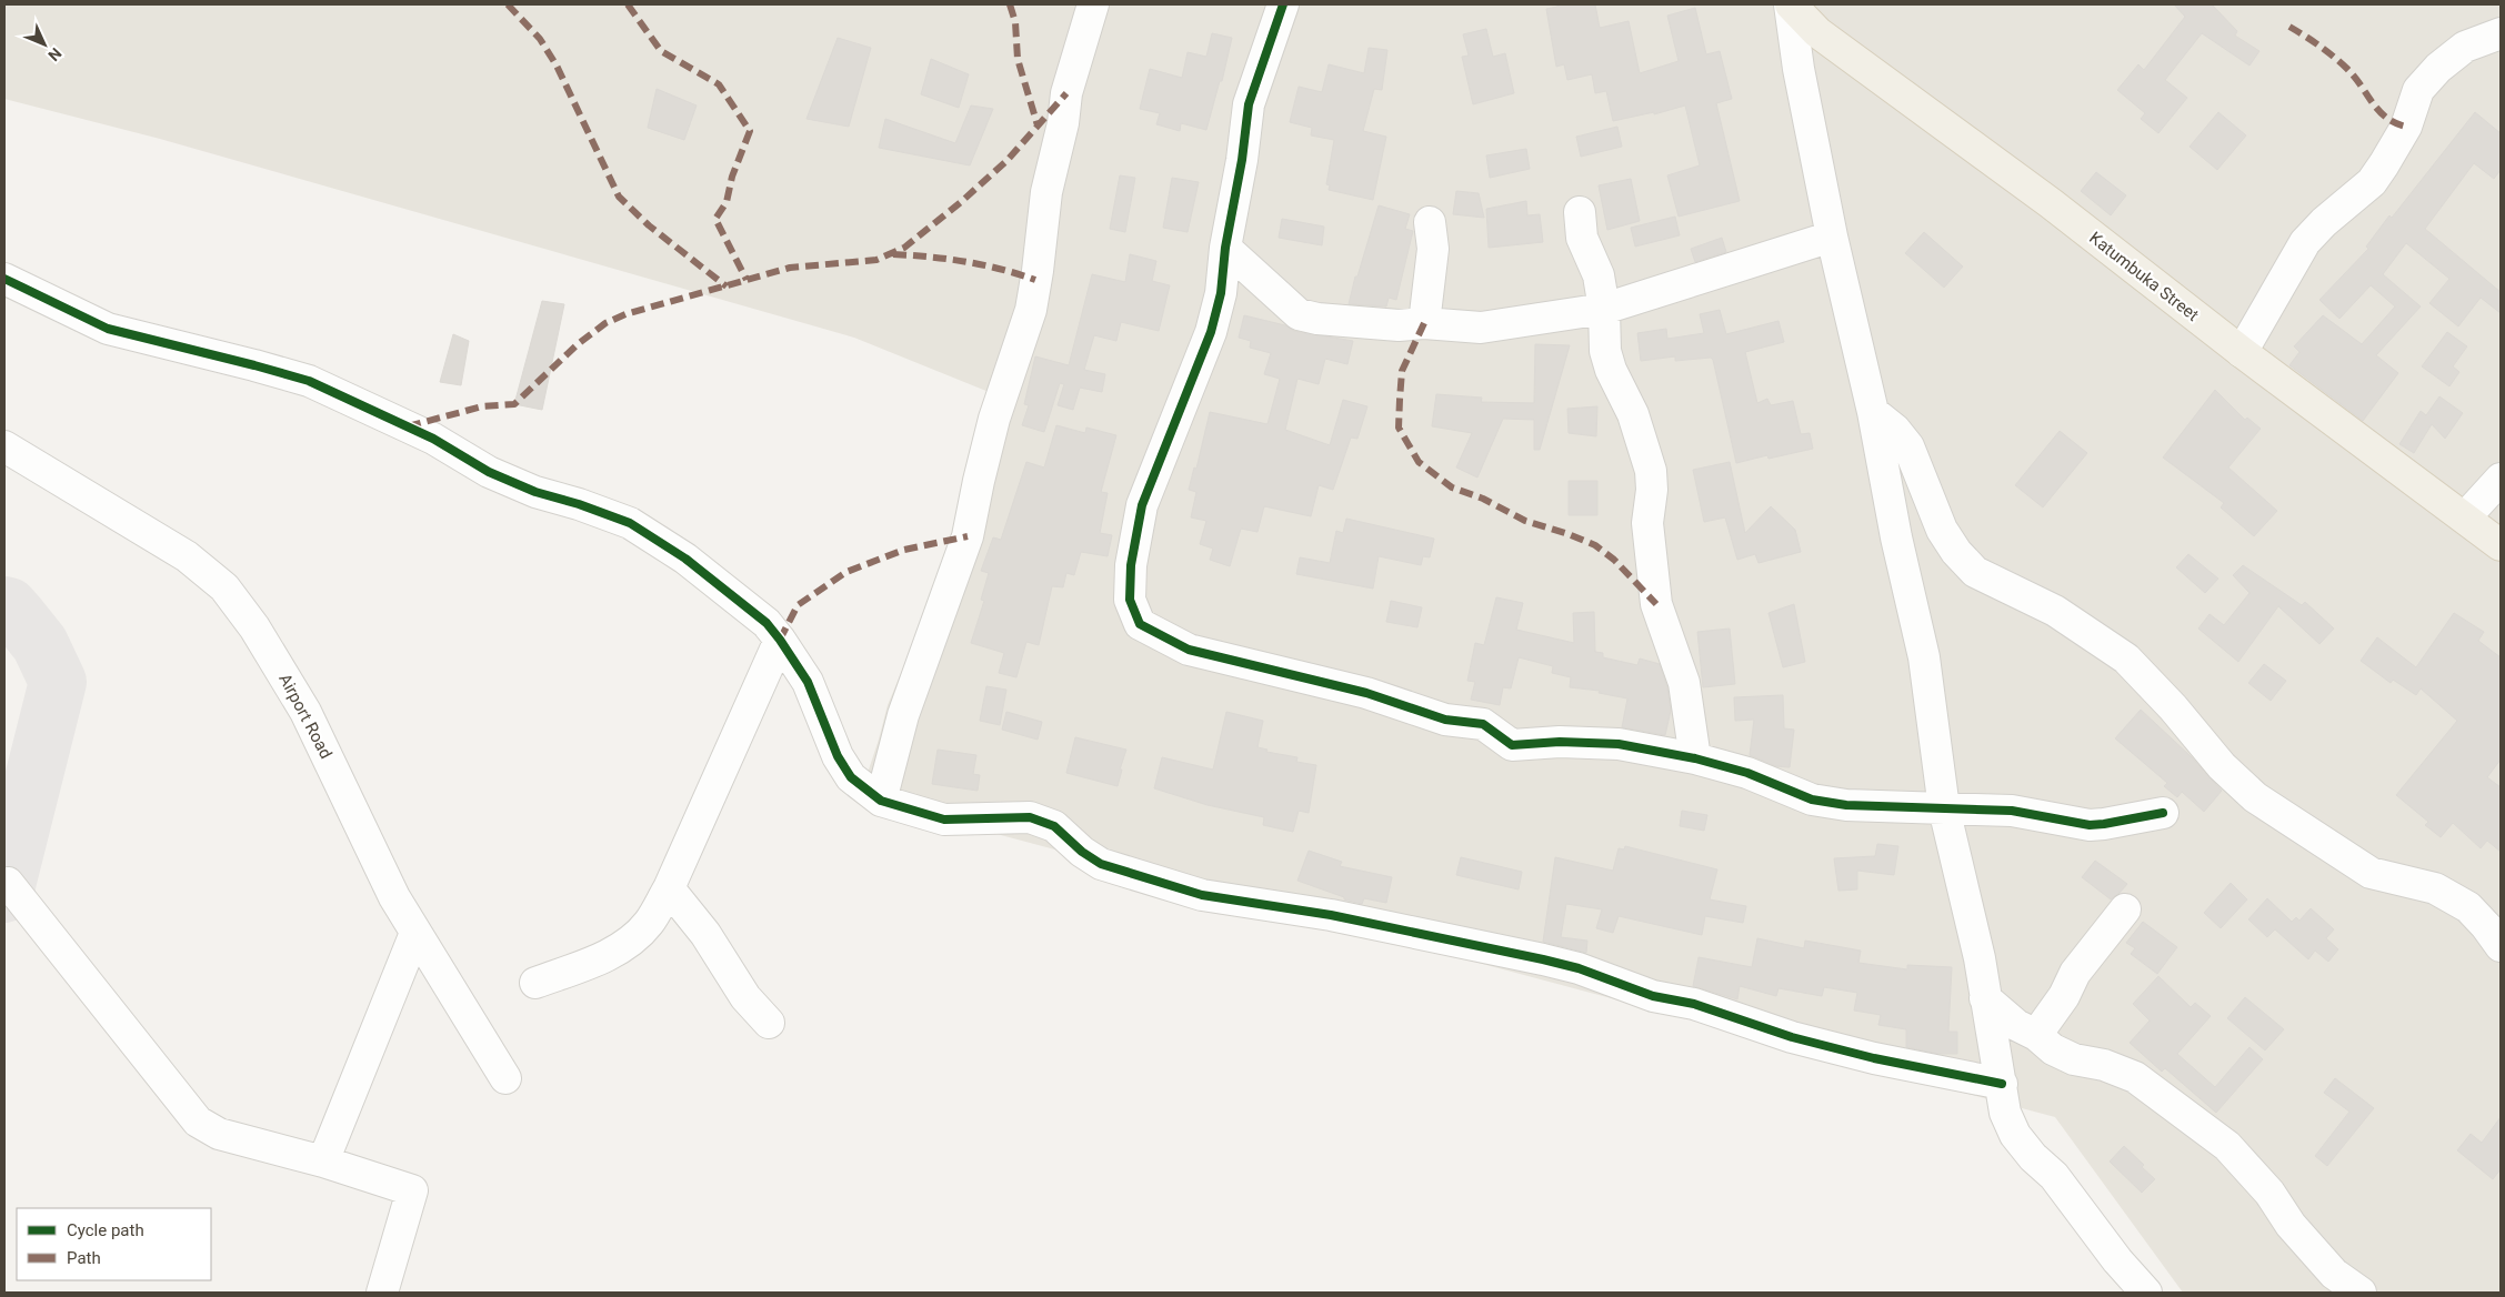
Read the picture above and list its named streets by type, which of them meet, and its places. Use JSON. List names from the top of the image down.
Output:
{
  "streets": {
    "main road": ["Katumbuka Street"],
    "street": ["Airport Road"]
  },
  "legend": ["Cycle path", "Path"],
  "north": "bottom right"
}
